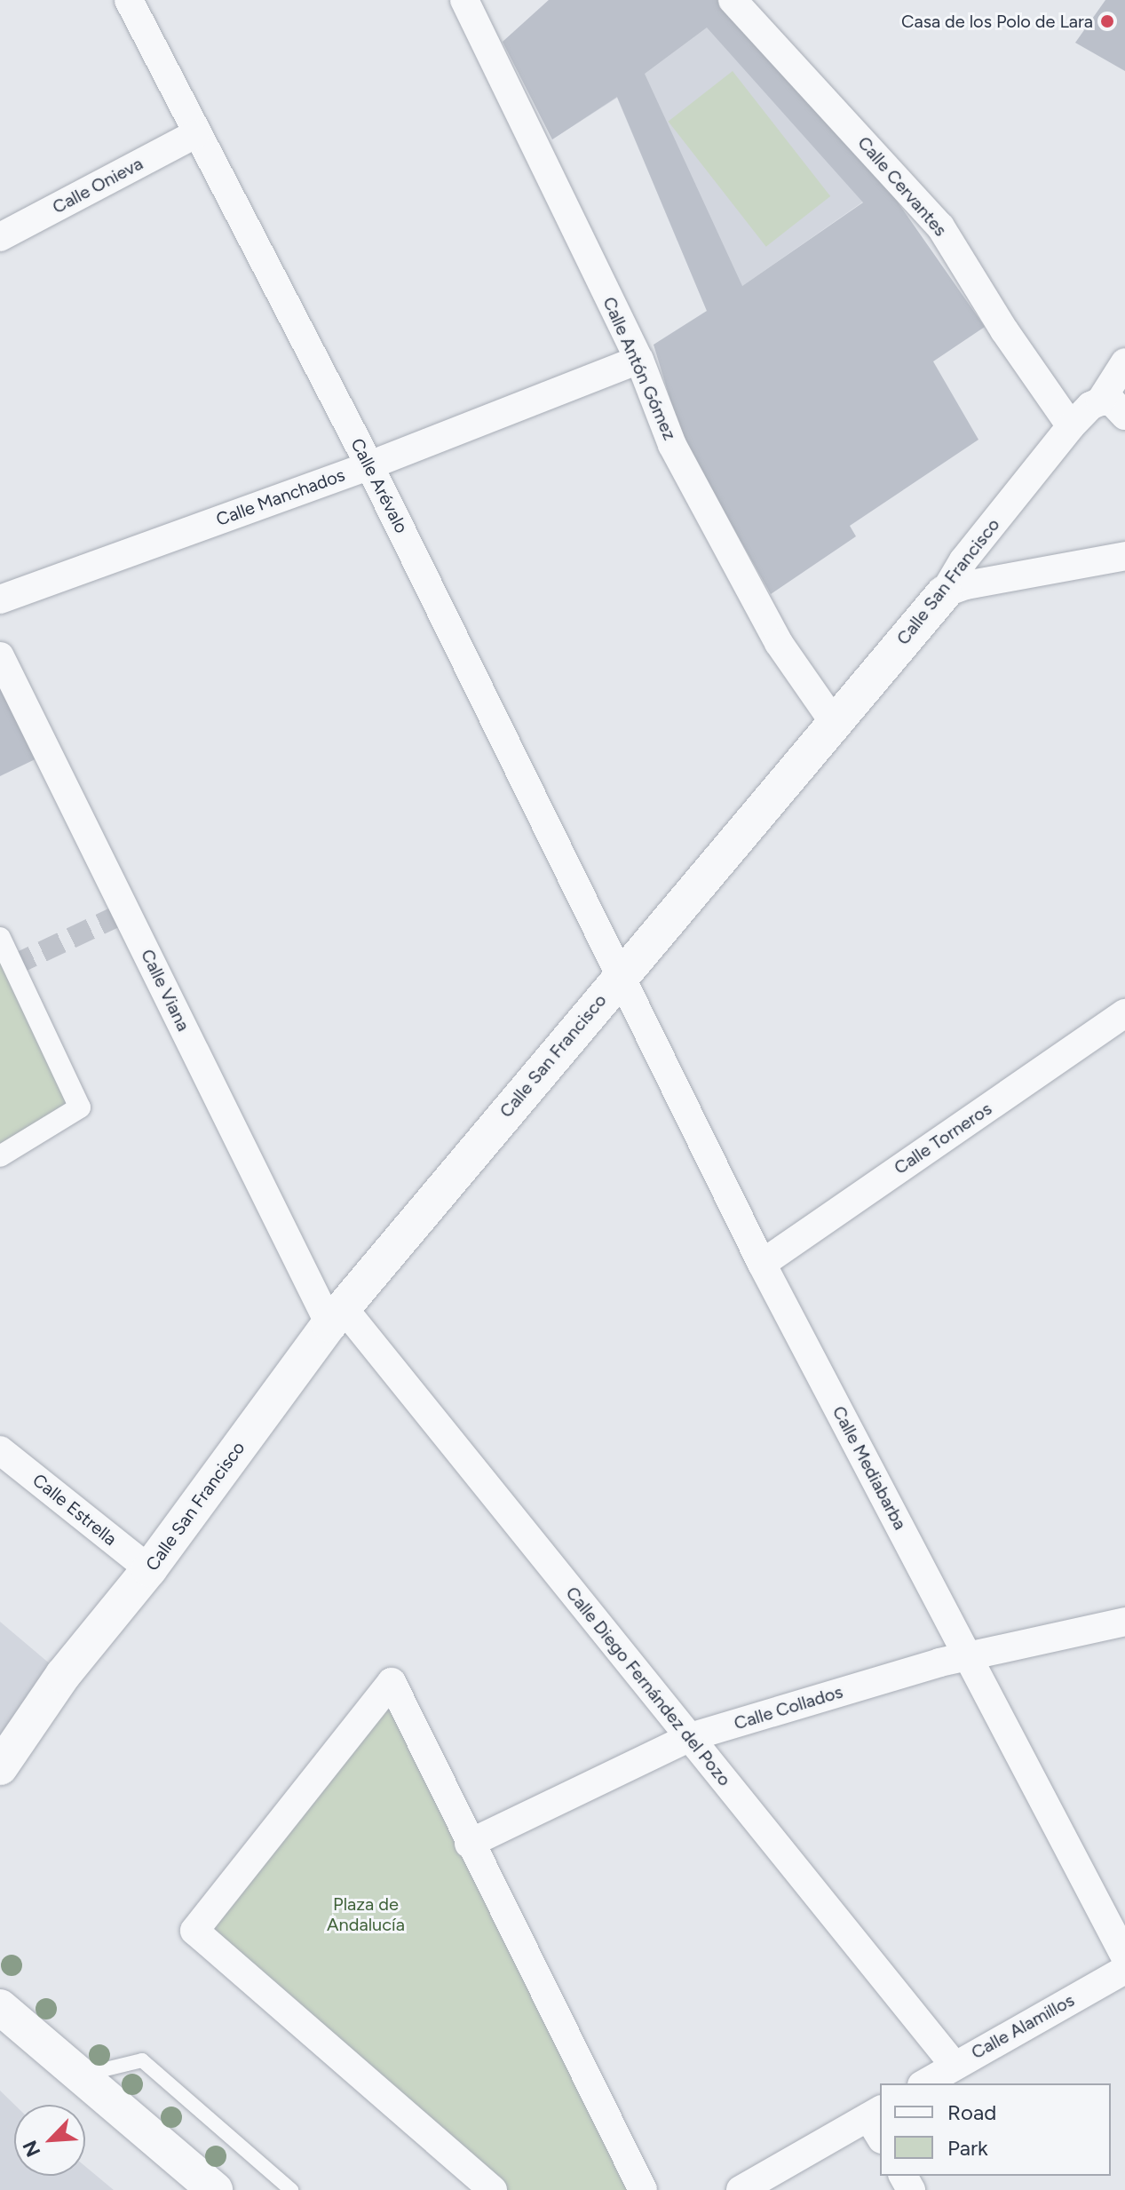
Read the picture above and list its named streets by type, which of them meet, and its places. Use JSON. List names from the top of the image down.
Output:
{
  "streets": {
    "street": [
      "Calle Onieva",
      "Calle Cervantes",
      "Calle Antón Gómez",
      "Calle Arévalo",
      "Calle Manchados",
      "Calle San Francisco",
      "Calle Viana",
      "Calle Torneros",
      "Calle Mediabarba",
      "Calle Estrella",
      "Calle Diego Fernández del Pozo",
      "Calle Collados",
      "Calle Alamillos"
    ]
  },
  "crossings": [
    ["Calle Onieva", "Calle Arévalo"],
    ["Calle Cervantes", "Calle San Francisco"],
    ["Calle Antón Gómez", "Calle Manchados"],
    ["Calle Antón Gómez", "Calle San Francisco"],
    ["Calle Arévalo", "Calle Manchados"],
    ["Calle Arévalo", "Calle San Francisco"],
    ["Calle Arévalo", "Calle Mediabarba"],
    ["Calle San Francisco", "Calle Viana"],
    ["Calle San Francisco", "Calle Mediabarba"],
    ["Calle San Francisco", "Calle Estrella"],
    ["Calle San Francisco", "Calle Diego Fernández del Pozo"],
    ["Calle Viana", "Calle Diego Fernández del Pozo"],
    ["Calle Torneros", "Calle Mediabarba"],
    ["Calle Mediabarba", "Calle Collados"],
    ["Calle Diego Fernández del Pozo", "Calle Collados"],
    ["Calle Diego Fernández del Pozo", "Calle Alamillos"]
  ],
  "parks": ["Plaza de Andalucía"],
  "places": ["Casa de los Polo de Lara"],
  "legend": ["Road", "Park"],
  "north": "bottom left"
}
